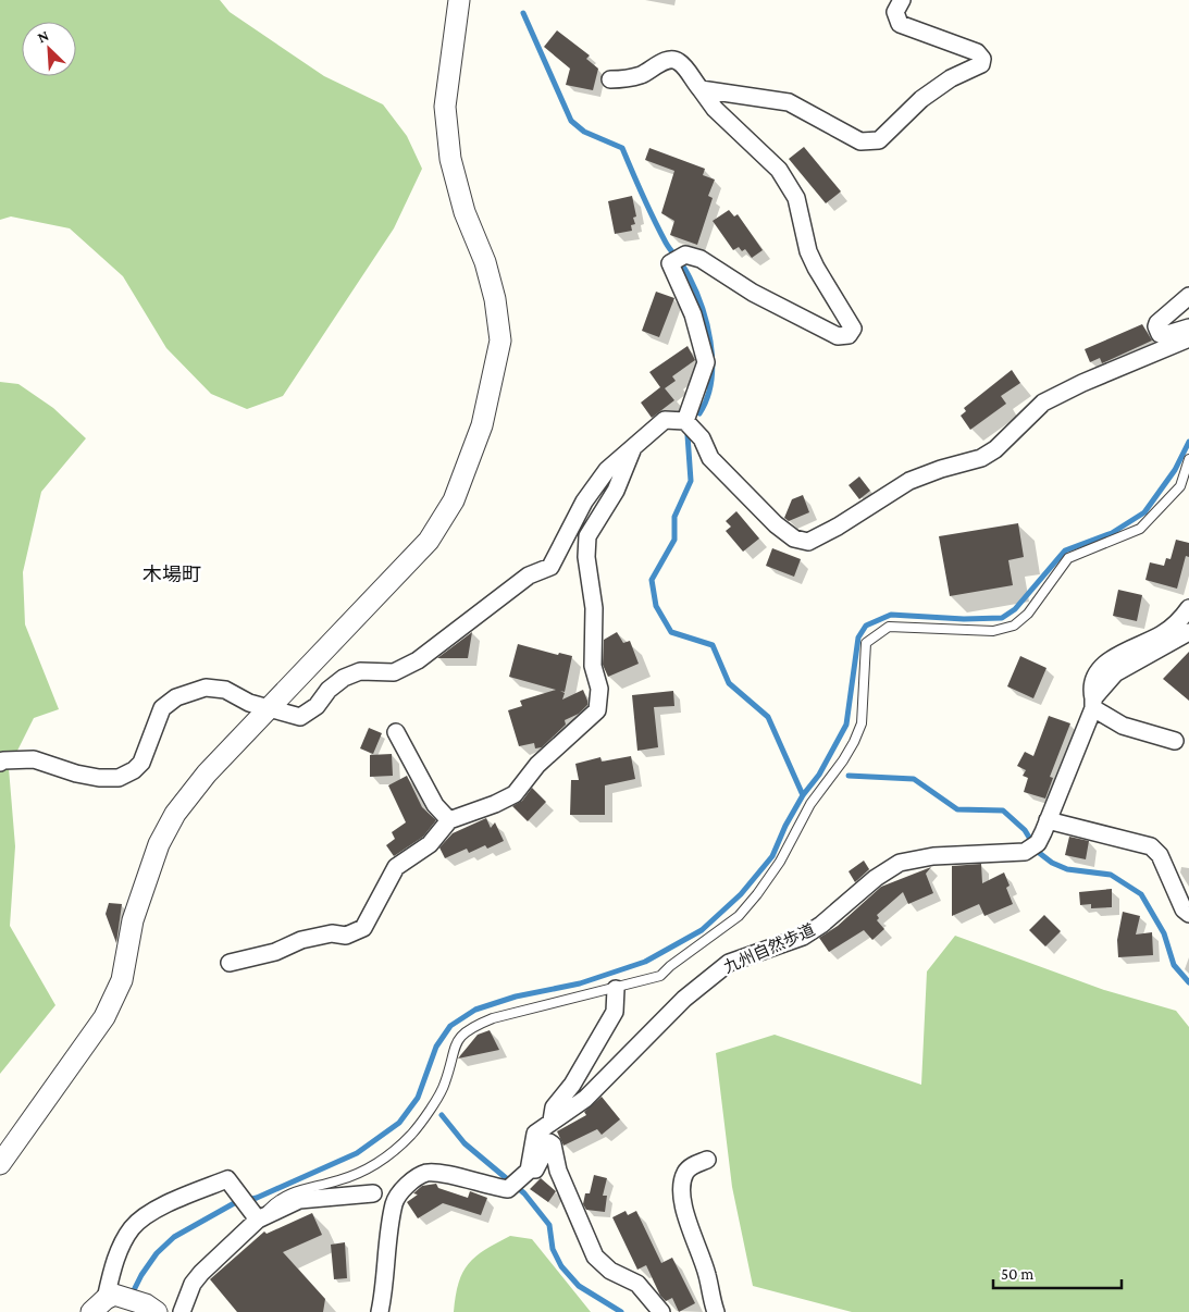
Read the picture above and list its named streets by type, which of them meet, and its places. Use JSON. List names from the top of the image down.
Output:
{
  "streets": {
    "street": ["九州自然歩道"]
  },
  "districts": ["木場町"],
  "scale_bar": "50 m",
  "north": "top left"
}
